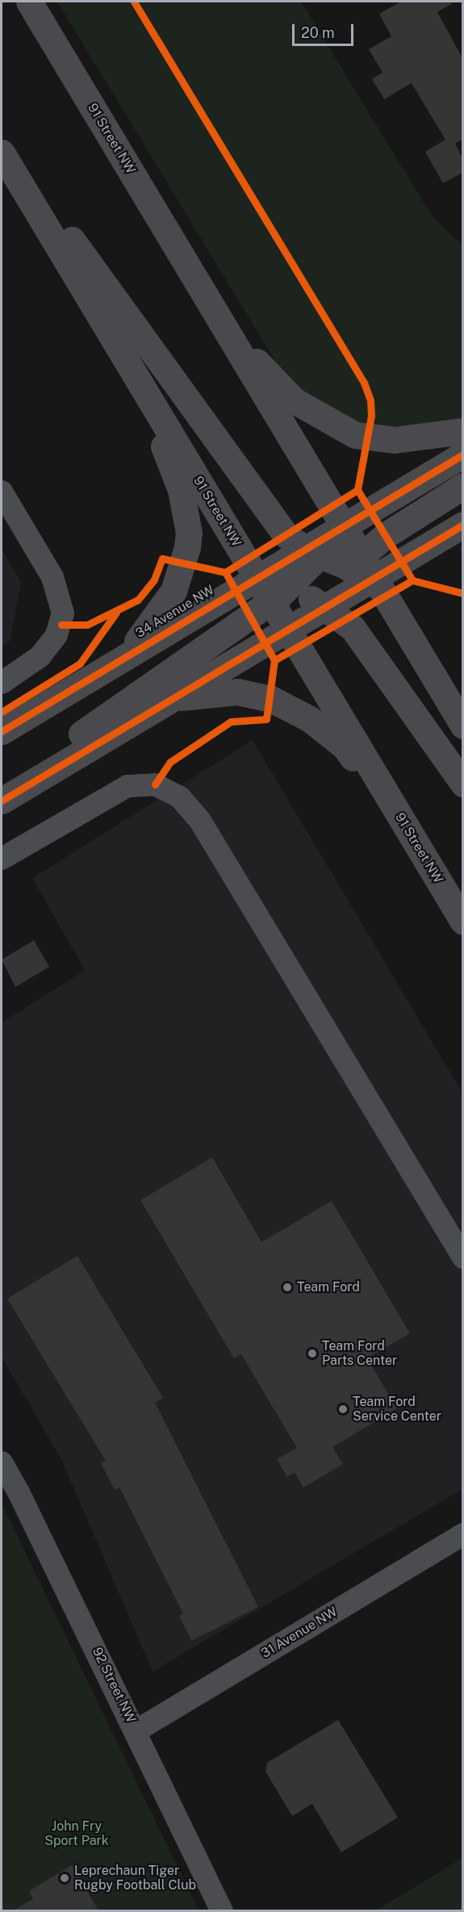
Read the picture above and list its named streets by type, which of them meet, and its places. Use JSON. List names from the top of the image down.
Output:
{
  "streets": {
    "main road": ["91 Street NW", "34 Avenue NW"],
    "street": ["31 Avenue NW", "92 Street NW"]
  },
  "crossings": [
    ["91 Street NW", "34 Avenue NW"],
    ["31 Avenue NW", "92 Street NW"]
  ],
  "parks": ["John Fry Sport Park"],
  "places": [
    "Team Ford",
    "Team Ford Parts Center",
    "Team Ford Service Center",
    "Leprechaun Tiger Rugby Football Club"
  ],
  "scale_bar": "20 m"
}
